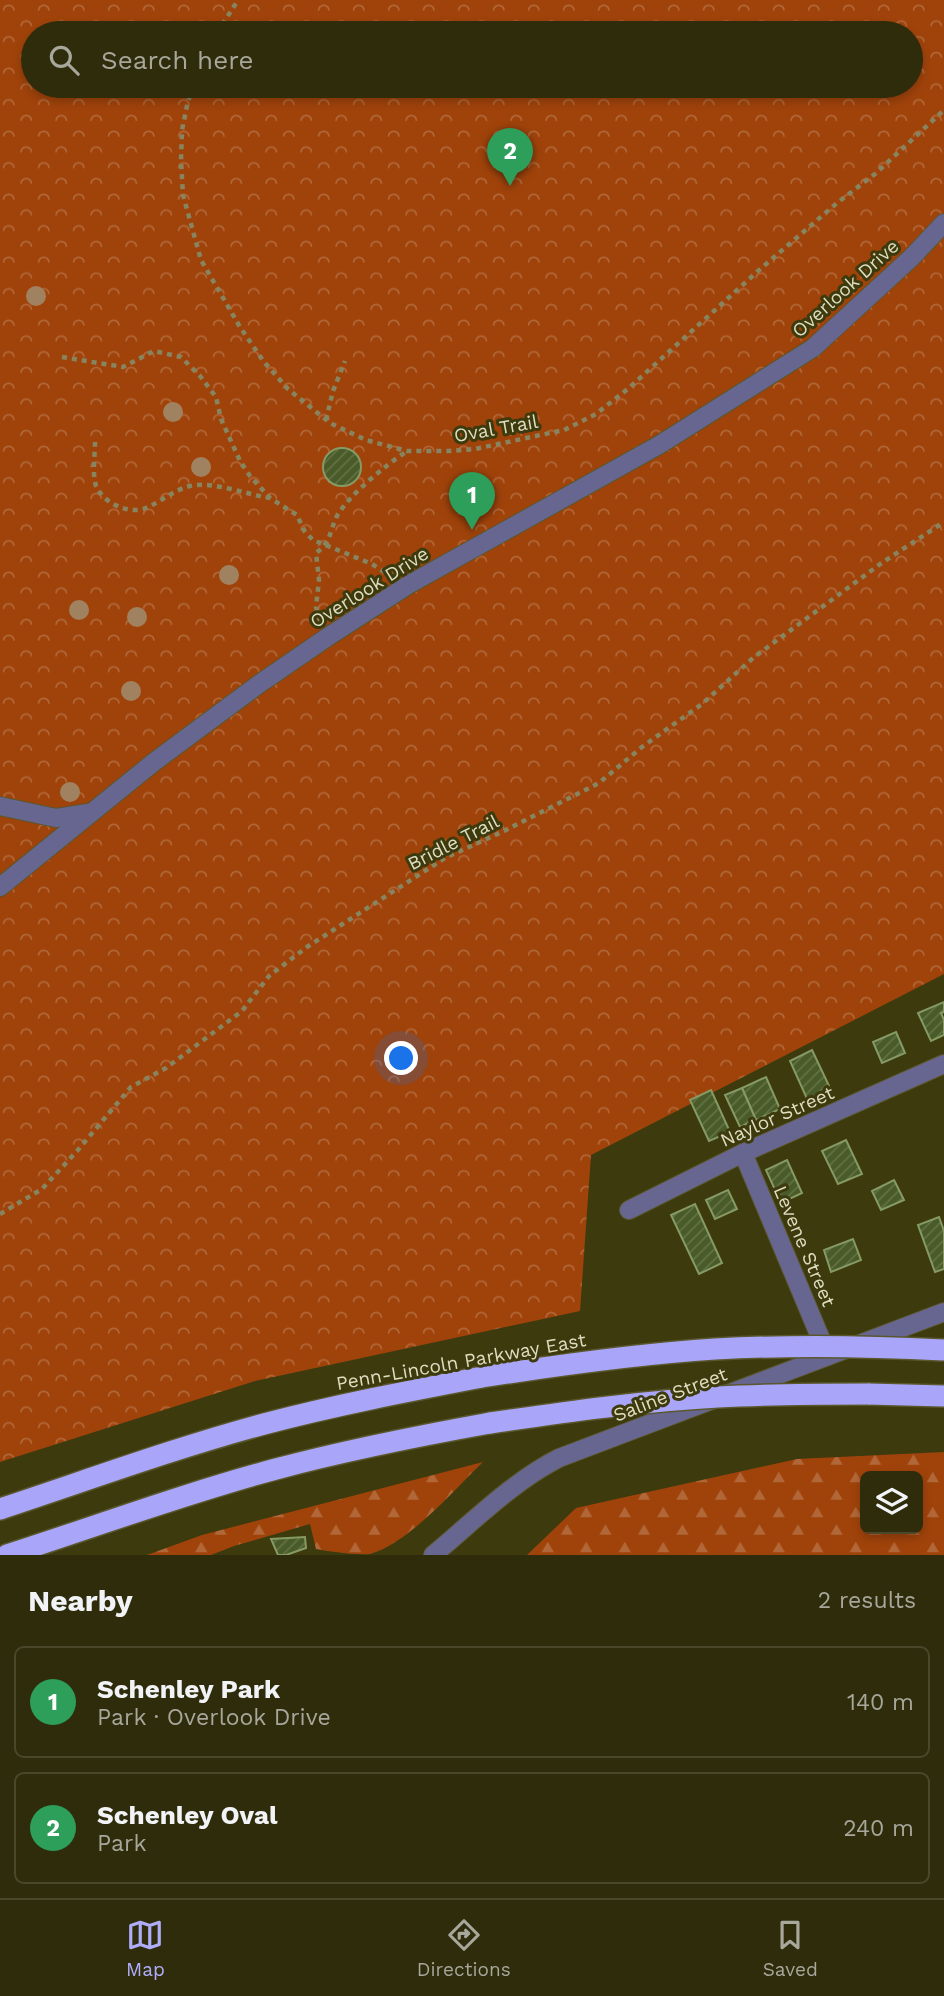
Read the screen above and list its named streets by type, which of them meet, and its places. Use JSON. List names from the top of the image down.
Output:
{
  "streets": {
    "highway": ["Penn-Lincoln Parkway East"],
    "street": [
      "Overlook Drive",
      "Naylor Street",
      "Levene Street",
      "Saline Street"
    ],
    "path": ["Oval Trail", "Bridle Trail"]
  },
  "crossings": [
    ["Naylor Street", "Levene Street"],
    ["Levene Street", "Saline Street"]
  ],
  "page": {
    "search": "Search here",
    "pins": ["2", "1"],
    "heading": ["Nearby", "2 results"],
    "list": [
      {
        "mark": "1",
        "name": "Schenley Park",
        "note": "Park · Overlook Drive",
        "value": "140 m"
      },
      {
        "mark": "2",
        "name": "Schenley Oval",
        "note": "Park",
        "value": "240 m"
      }
    ],
    "nav": ["Map", "Directions", "Saved"]
  }
}
